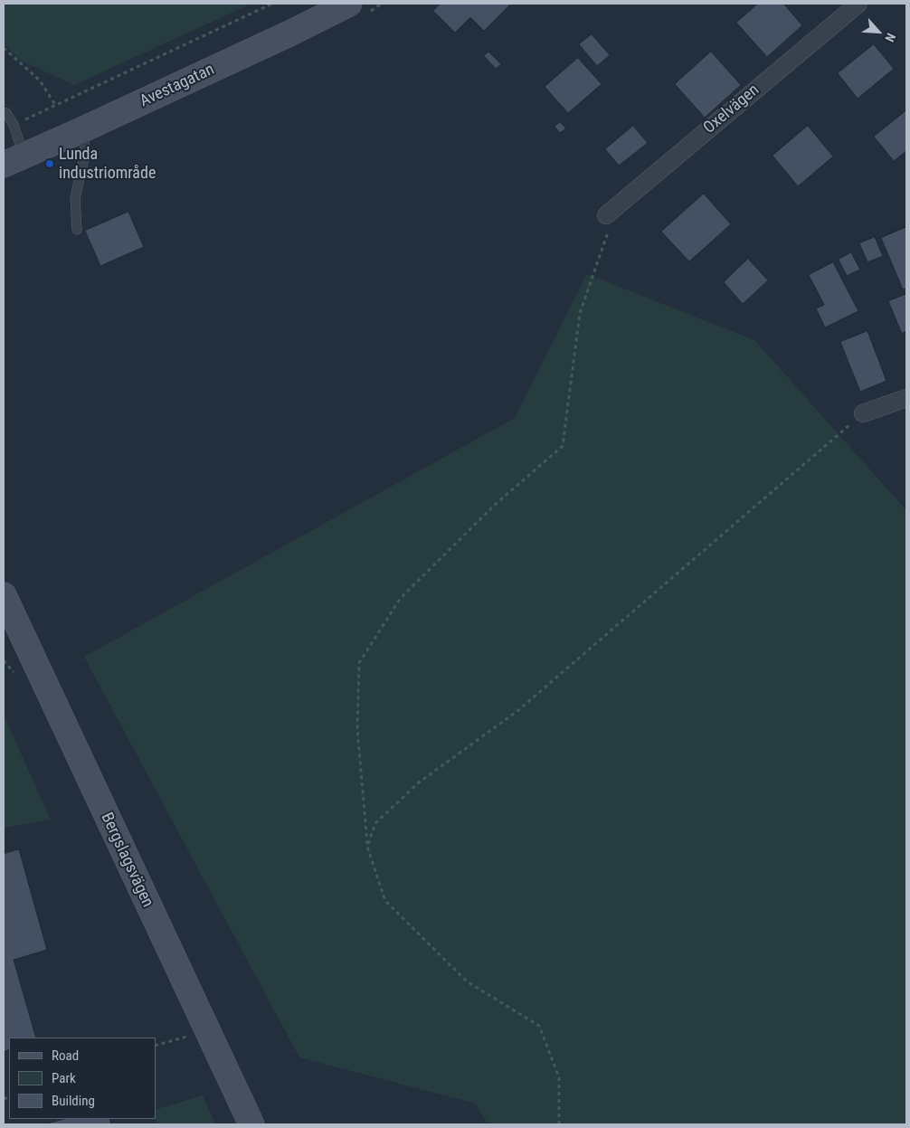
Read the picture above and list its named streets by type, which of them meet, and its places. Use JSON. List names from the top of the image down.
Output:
{
  "streets": {
    "main road": ["Avestagatan", "Bergslagsvägen"],
    "street": ["Oxelvägen"]
  },
  "places": ["Lunda industriområde"],
  "legend": ["Road", "Park", "Building"],
  "north": "bottom right"
}
